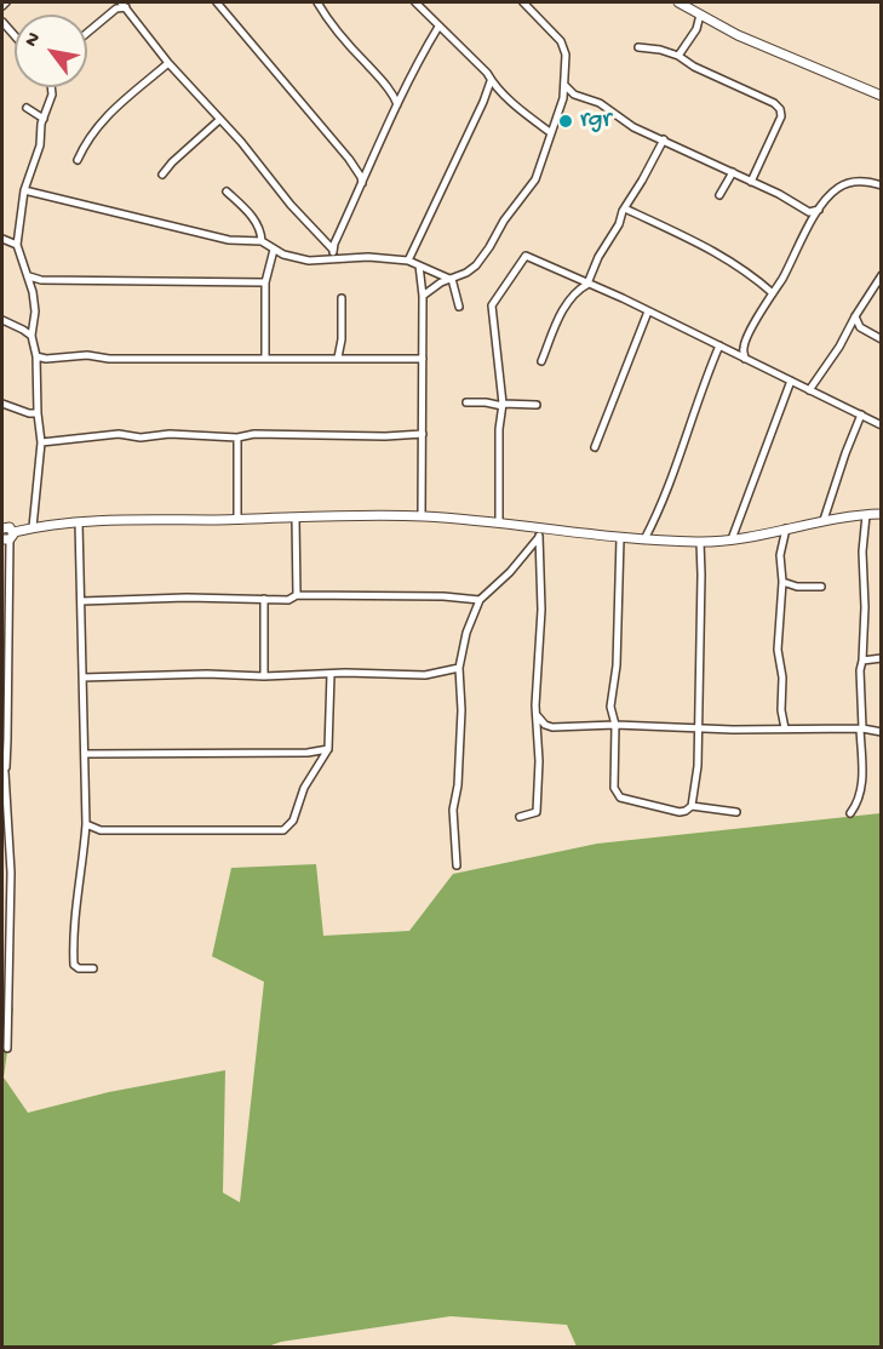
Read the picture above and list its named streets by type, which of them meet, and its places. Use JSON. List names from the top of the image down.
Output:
{
  "places": ["rgr"],
  "north": "top left"
}
